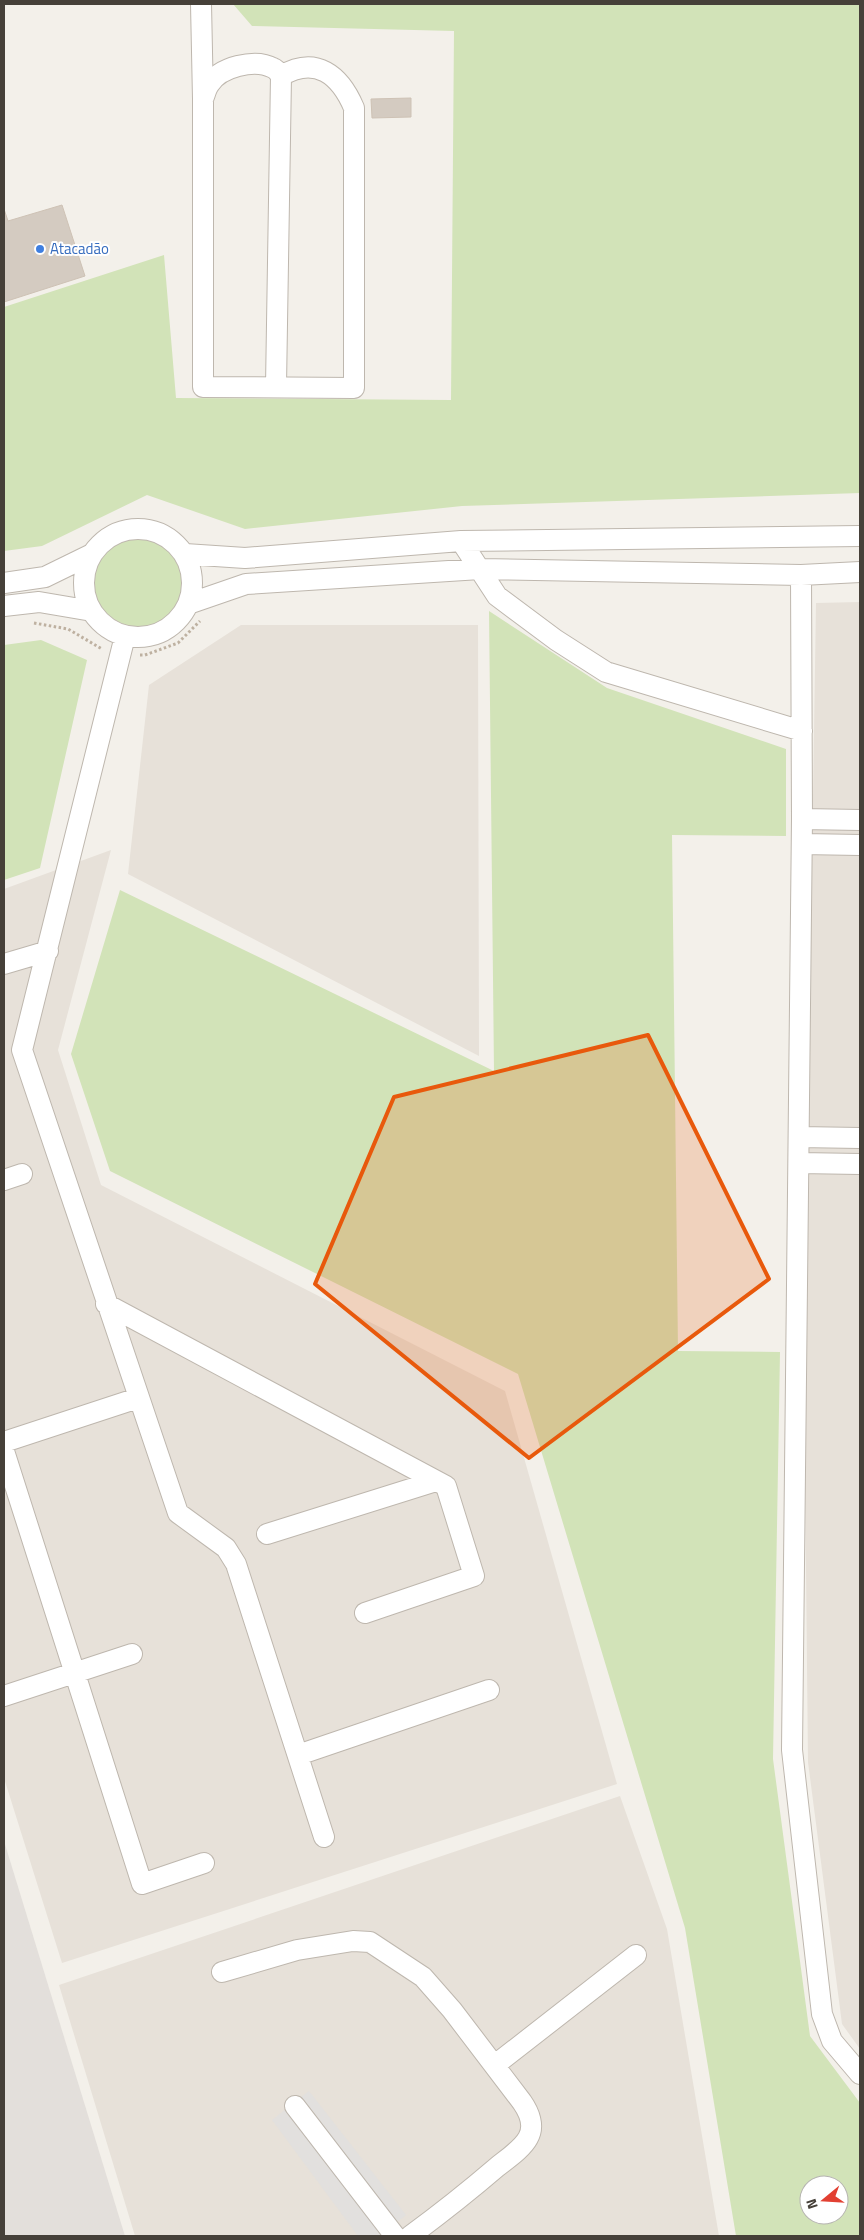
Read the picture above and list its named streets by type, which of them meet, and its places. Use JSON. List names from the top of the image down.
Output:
{
  "places": ["Atacadão"],
  "north": "left"
}
